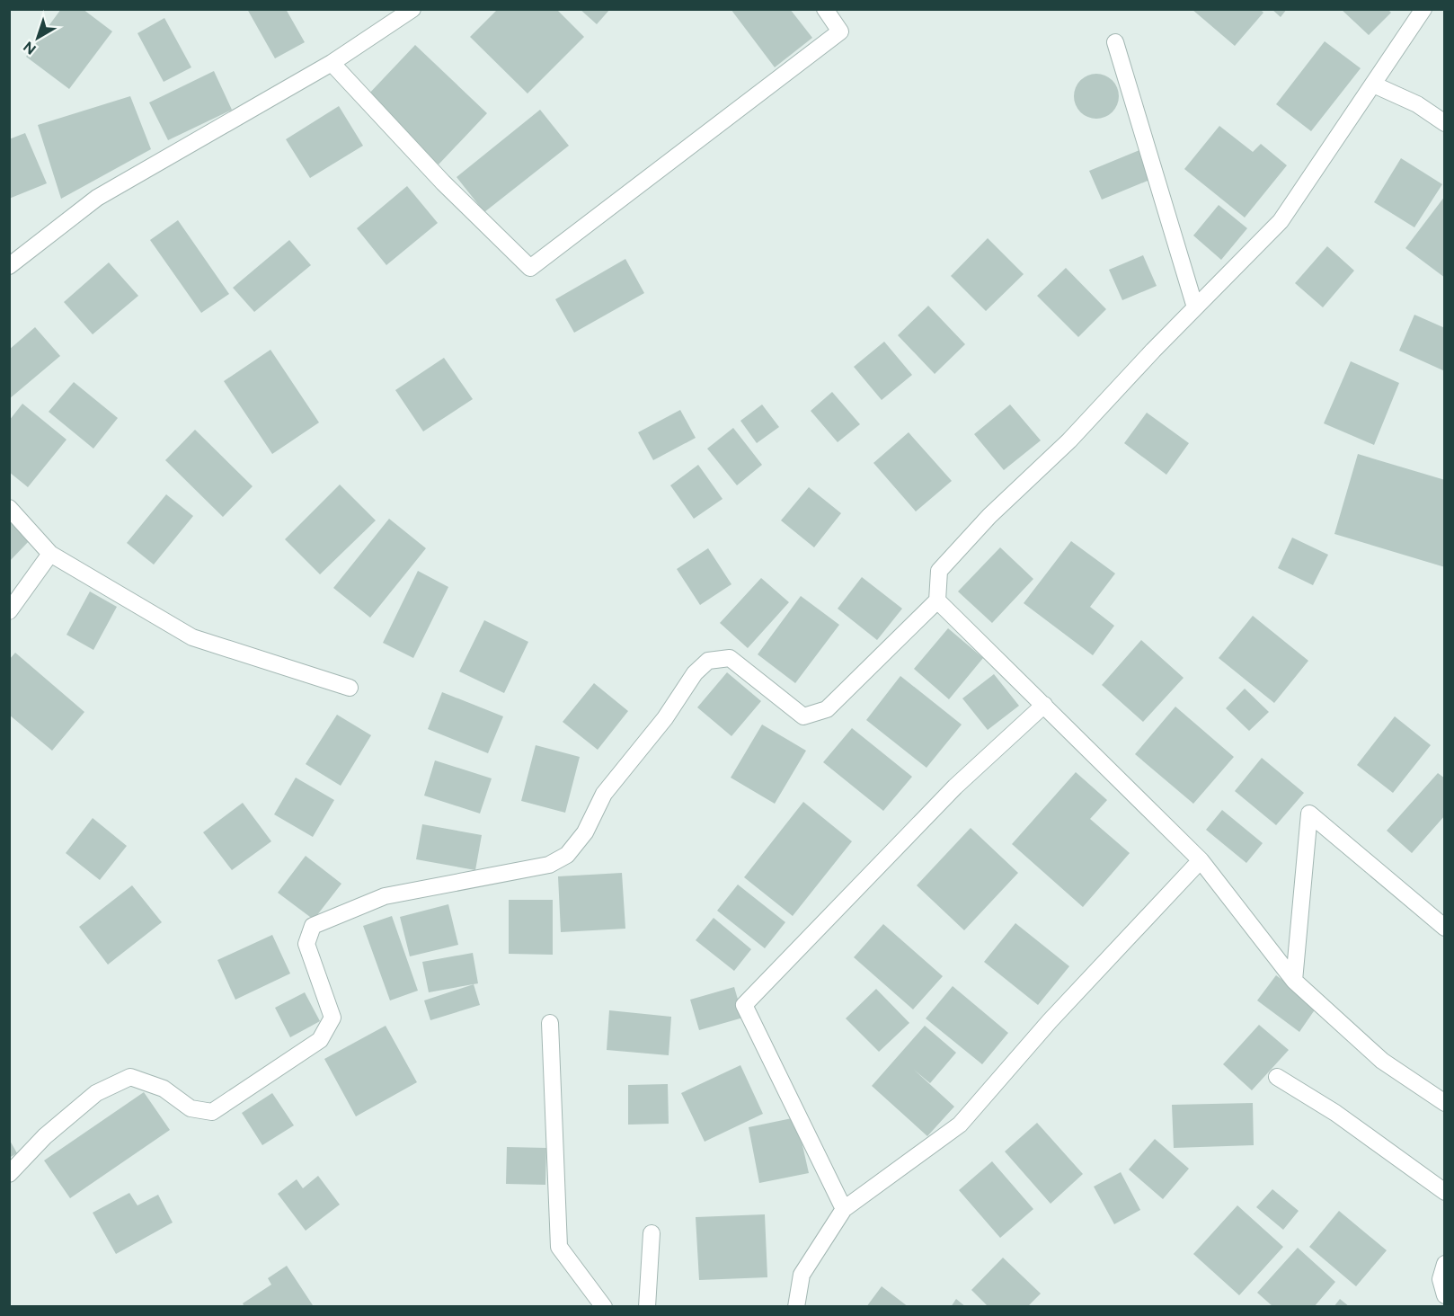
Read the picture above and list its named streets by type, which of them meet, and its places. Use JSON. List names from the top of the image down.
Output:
{
  "north": "bottom left"
}
